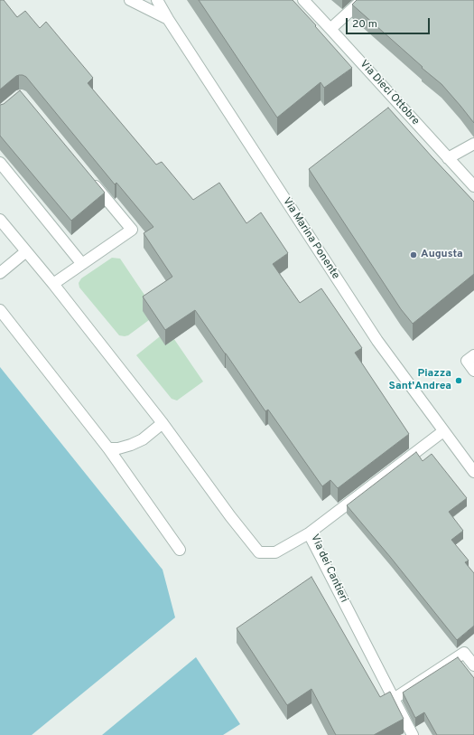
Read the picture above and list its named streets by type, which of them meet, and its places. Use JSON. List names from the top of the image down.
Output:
{
  "streets": {
    "street": ["Via Dieci Ottobre", "Via Marina Ponente", "Via dei Cantieri"]
  },
  "crossings": [
    ["Via Marina Ponente", "Via dei Cantieri"]
  ],
  "places": ["Augusta", "Piazza Sant'Andrea"],
  "scale_bar": "20 m"
}
